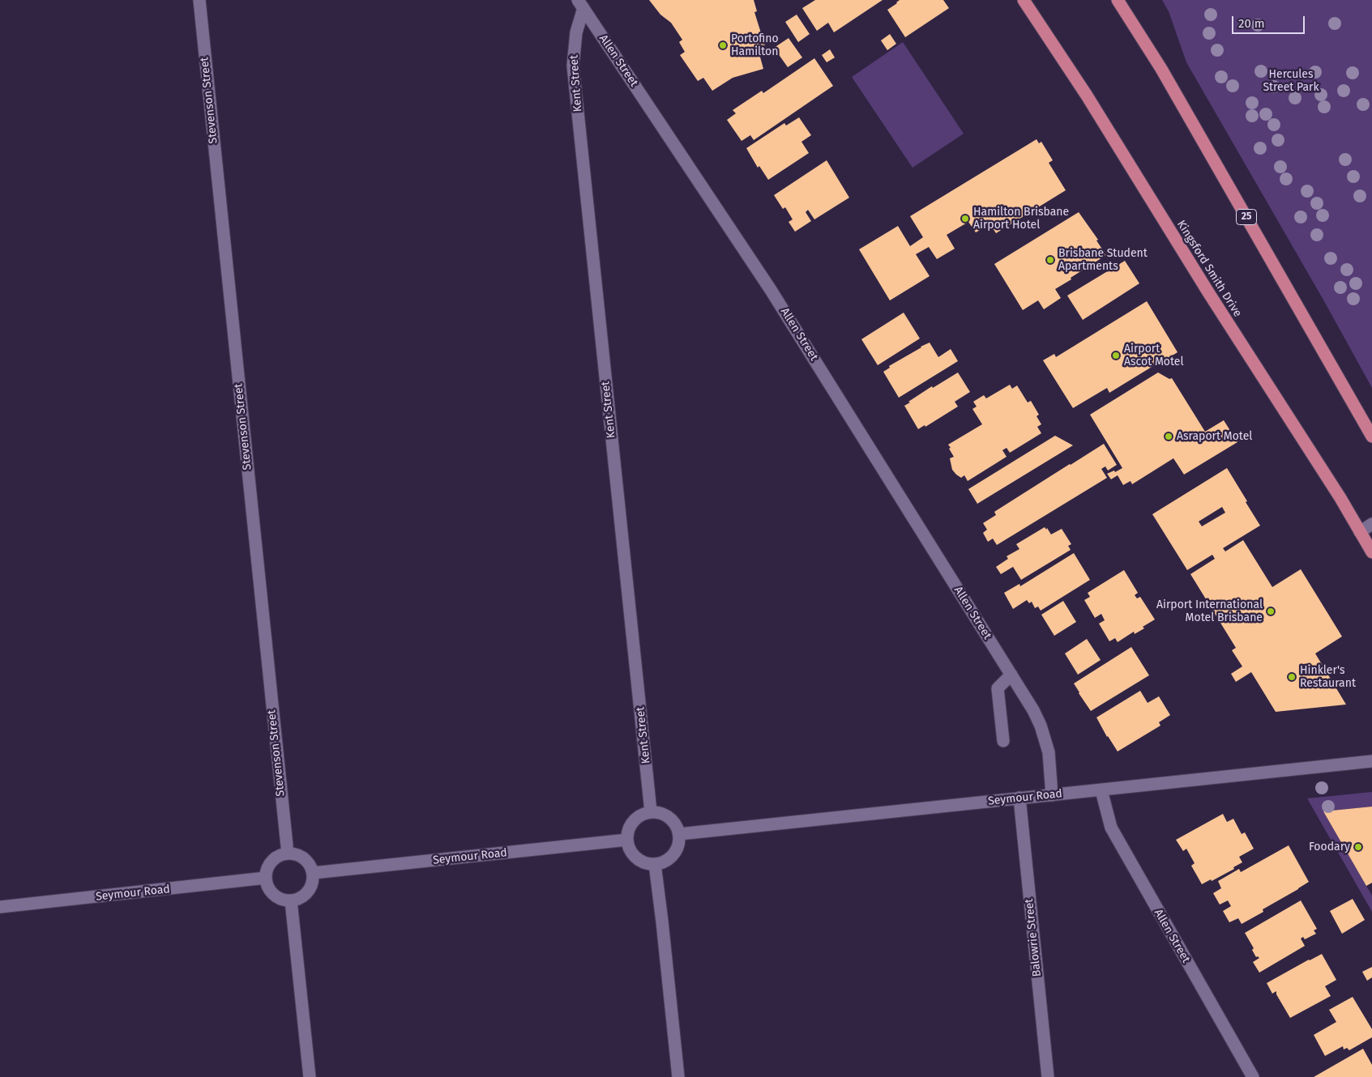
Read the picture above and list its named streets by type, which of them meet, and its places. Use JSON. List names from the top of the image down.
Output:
{
  "streets": {
    "highway": ["25", "Kingsford Smith Drive"],
    "street": [
      "Allen Street",
      "Kent Street",
      "Stevenson Street",
      "Seymour Road",
      "Balowrie Street"
    ]
  },
  "crossings": [
    ["Allen Street", "Kent Street"],
    ["Allen Street", "Seymour Road"],
    ["Kent Street", "Seymour Road"],
    ["Stevenson Street", "Seymour Road"],
    ["Seymour Road", "Balowrie Street"]
  ],
  "parks": ["Hercules Street Park"],
  "places": [
    "Portofino Hamilton",
    "Hamilton Brisbane Airport Hotel",
    "Brisbane Student Apartments",
    "Airport Ascot Motel",
    "Asraport Motel",
    "Airport International Motel Brisbane",
    "Hinkler's Restaurant",
    "Foodary"
  ],
  "scale_bar": "20 m"
}
